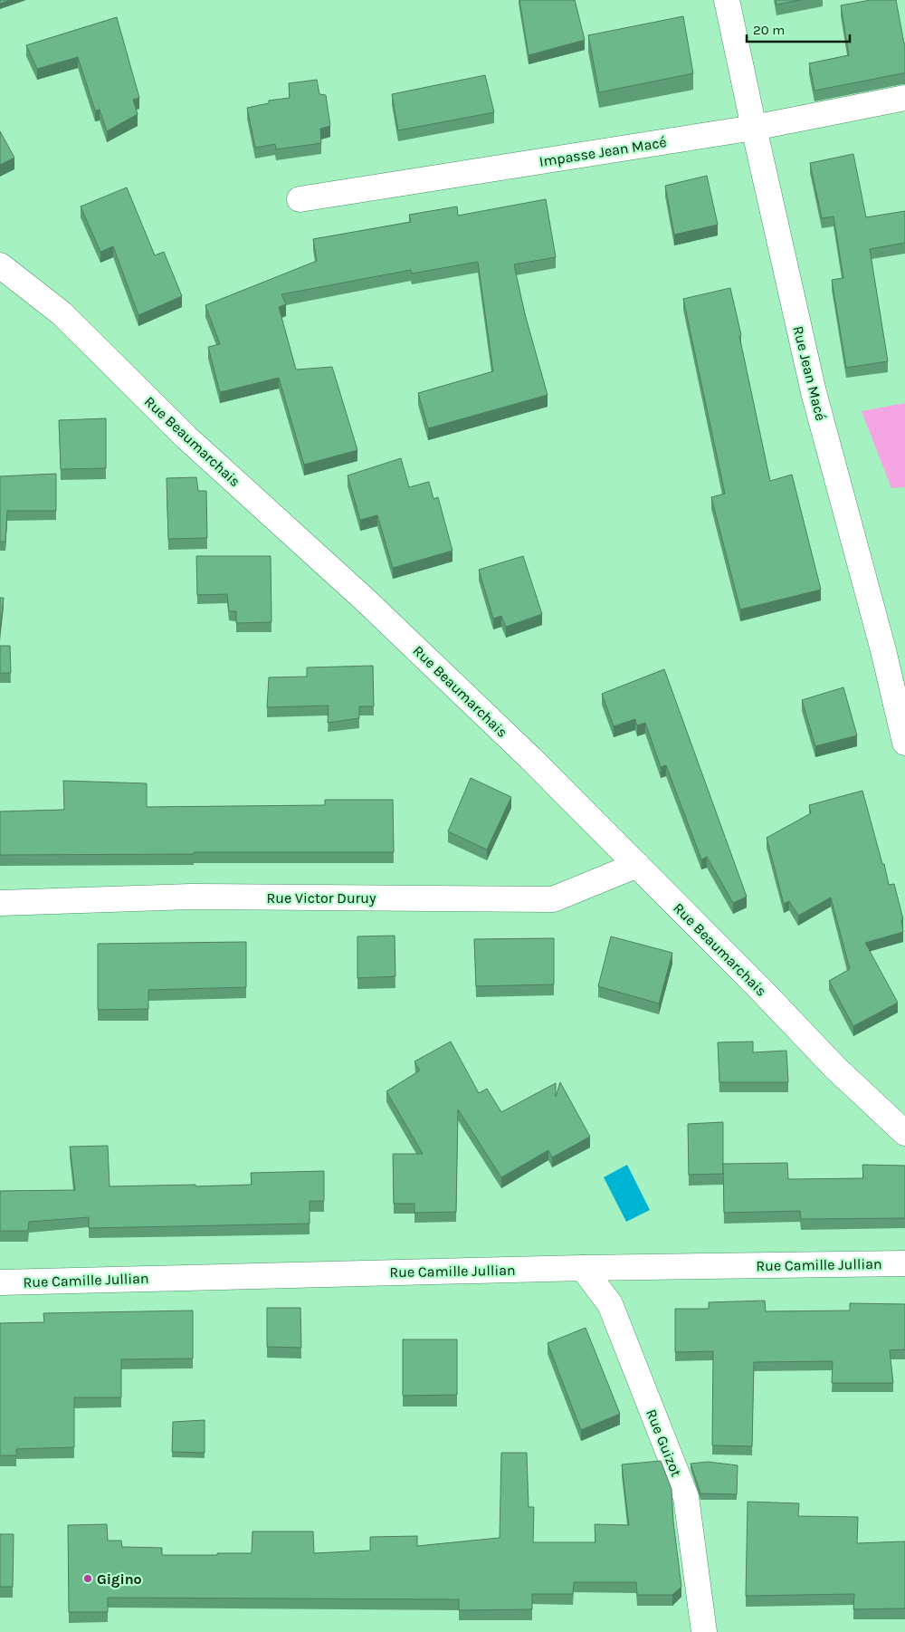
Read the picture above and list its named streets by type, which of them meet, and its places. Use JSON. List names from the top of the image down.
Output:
{
  "streets": {
    "street": [
      "Impasse Jean Macé",
      "Rue Jean Macé",
      "Rue Beaumarchais",
      "Rue Victor Duruy",
      "Rue Camille Jullian",
      "Rue Guizot"
    ]
  },
  "crossings": [
    ["Impasse Jean Macé", "Rue Jean Macé"],
    ["Rue Beaumarchais", "Rue Victor Duruy"],
    ["Rue Camille Jullian", "Rue Guizot"]
  ],
  "places": ["Gigino"],
  "scale_bar": "20 m"
}
